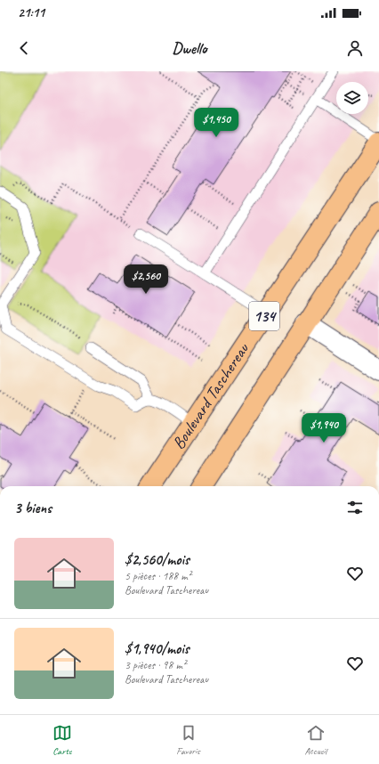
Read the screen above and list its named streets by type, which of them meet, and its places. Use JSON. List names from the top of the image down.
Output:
{
  "streets": {
    "main road": ["134", "Boulevard Taschereau"]
  },
  "page": {
    "status": "21:11",
    "header": "Dwello",
    "price": ["$1,450", "$2,560", "$1,940"],
    "heading": "3 biens",
    "list": [
      {
        "name": "$2,560/mois",
        "note": "5 pièces · 188 m² · Boulevard Taschereau"
      },
      {
        "name": "$1,940/mois",
        "note": "3 pièces · 98 m² · Boulevard Taschereau"
      }
    ],
    "tabs": ["Carte", "Favoris", "Accueil"]
  }
}
